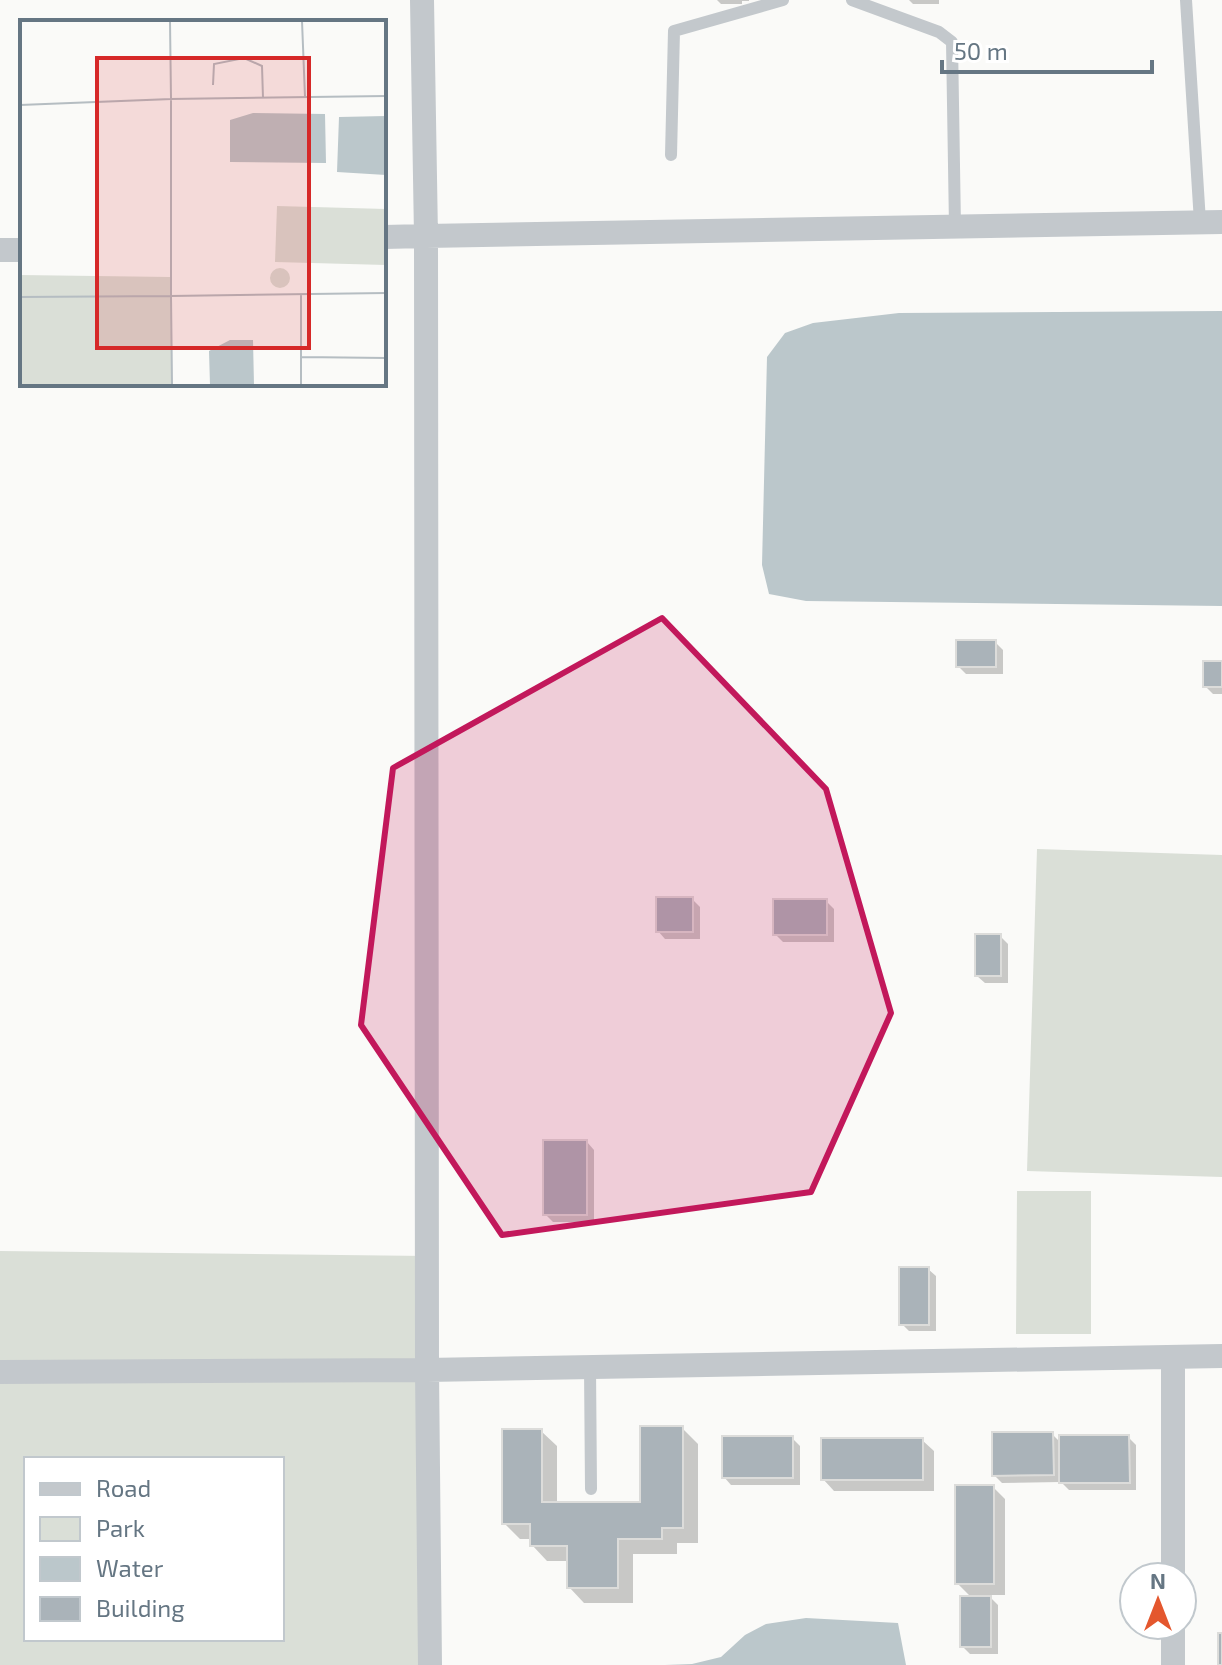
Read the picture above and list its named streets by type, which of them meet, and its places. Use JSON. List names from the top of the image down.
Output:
{
  "legend": [
    "Road",
    "Park",
    "Water",
    "Building"
  ],
  "scale_bar": "50 m",
  "north": "top"
}
